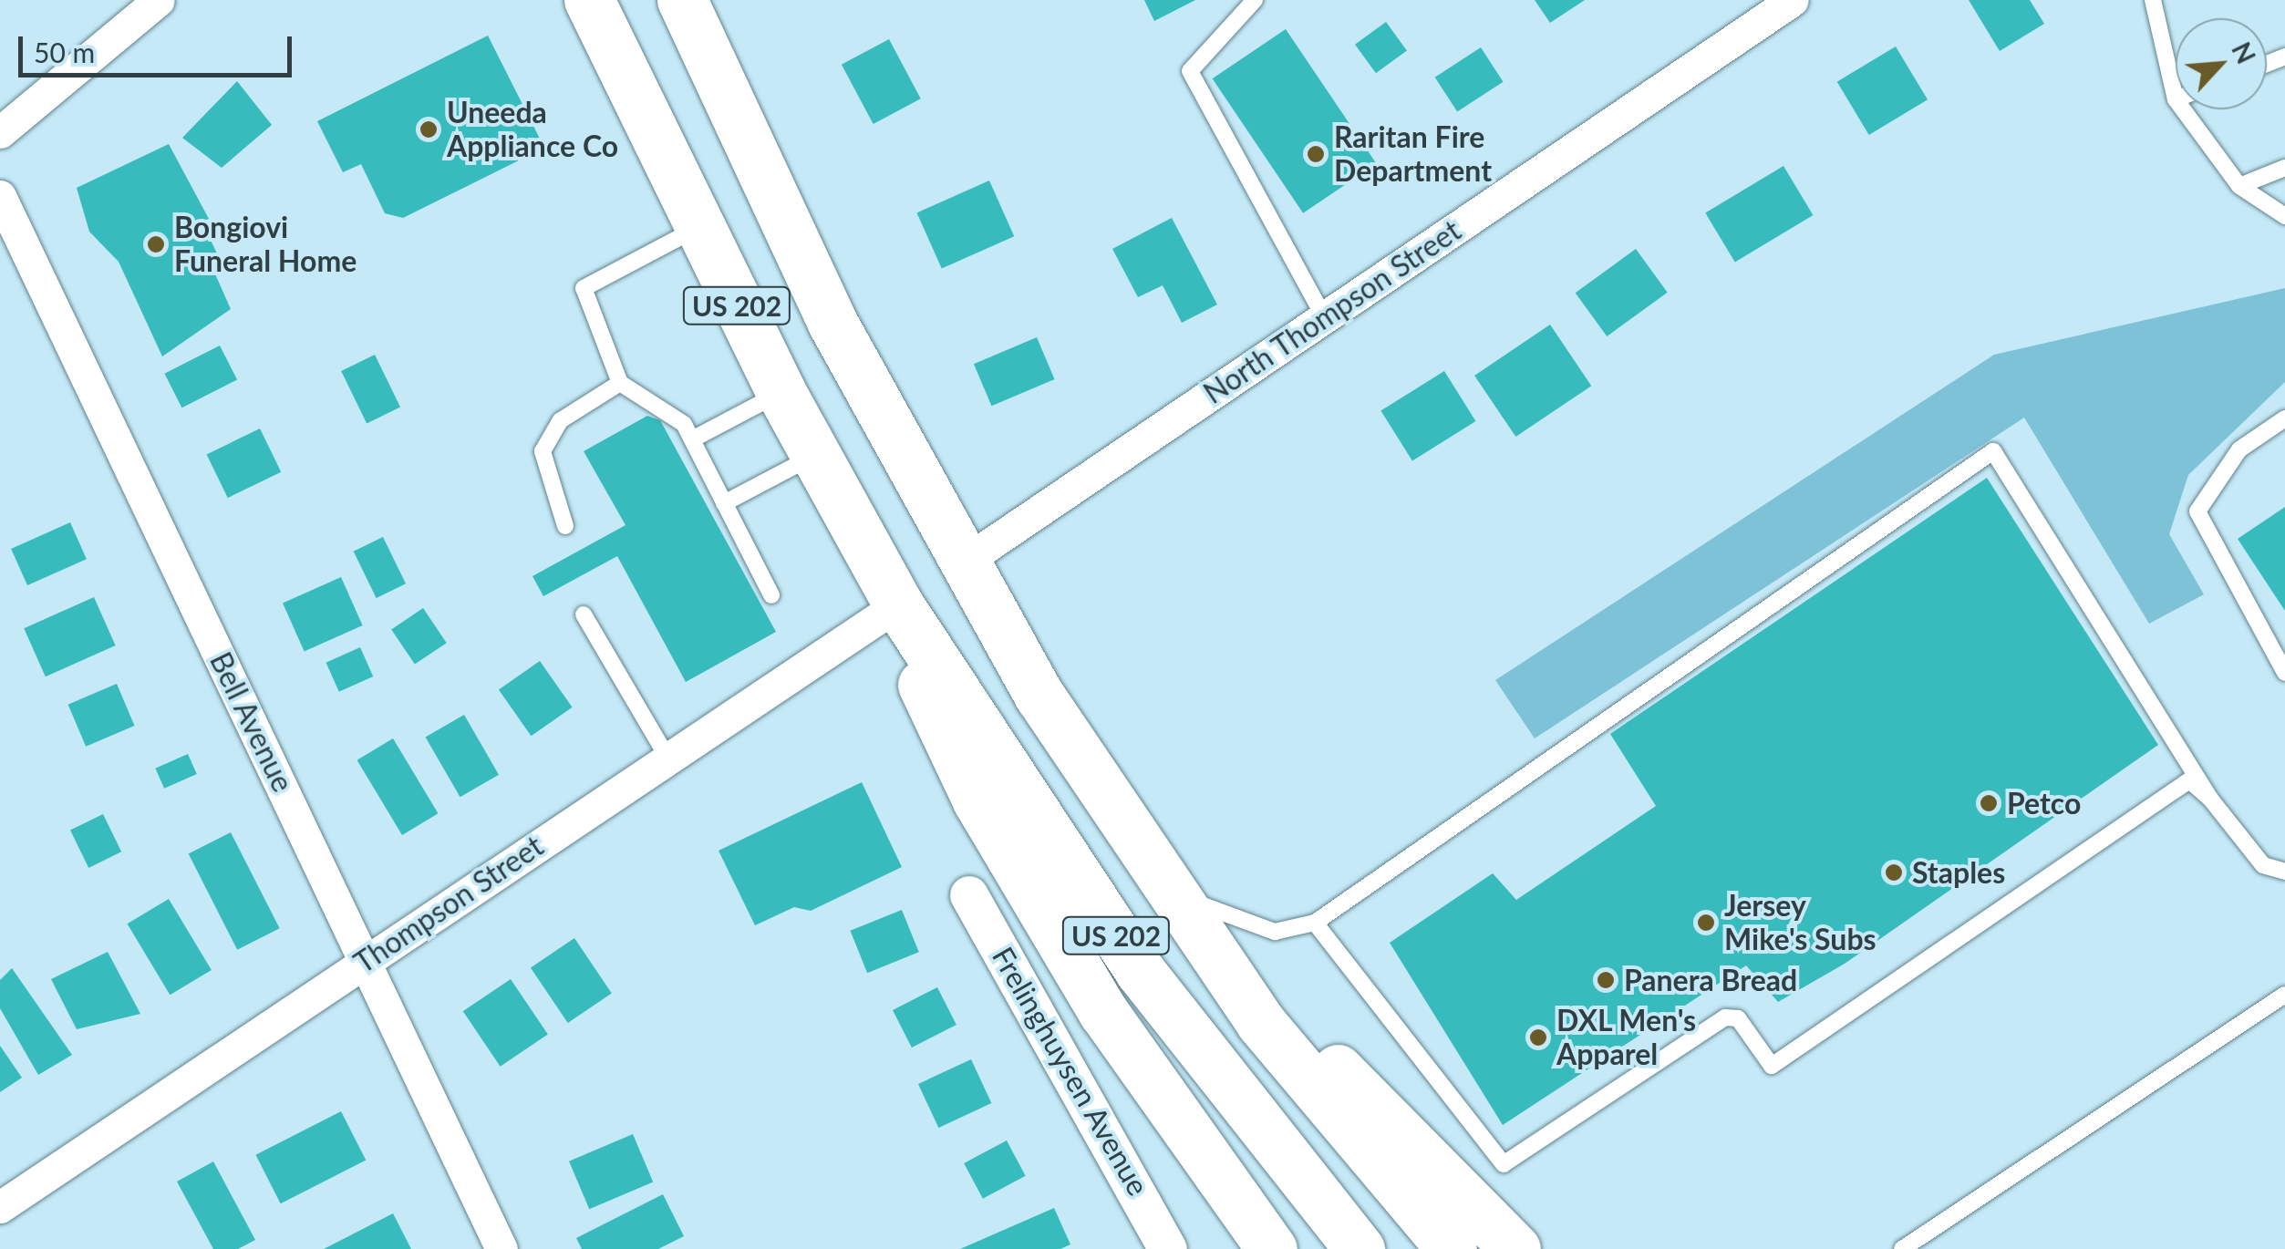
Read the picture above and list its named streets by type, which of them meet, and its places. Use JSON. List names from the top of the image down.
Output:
{
  "streets": {
    "highway": ["US 202"],
    "street": [
      "North Thompson Street",
      "Bell Avenue",
      "Thompson Street",
      "Frelinghuysen Avenue"
    ]
  },
  "crossings": [
    ["US 202", "North Thompson Street"],
    ["US 202", "Thompson Street"],
    ["Bell Avenue", "Thompson Street"]
  ],
  "places": [
    "Uneeda Appliance Co",
    "Raritan Fire Department",
    "Bongiovi Funeral Home",
    "Petco",
    "Staples",
    "Jersey Mike's Subs",
    "Panera Bread",
    "DXL Men's Apparel"
  ],
  "scale_bar": "50 m",
  "north": "top right"
}
